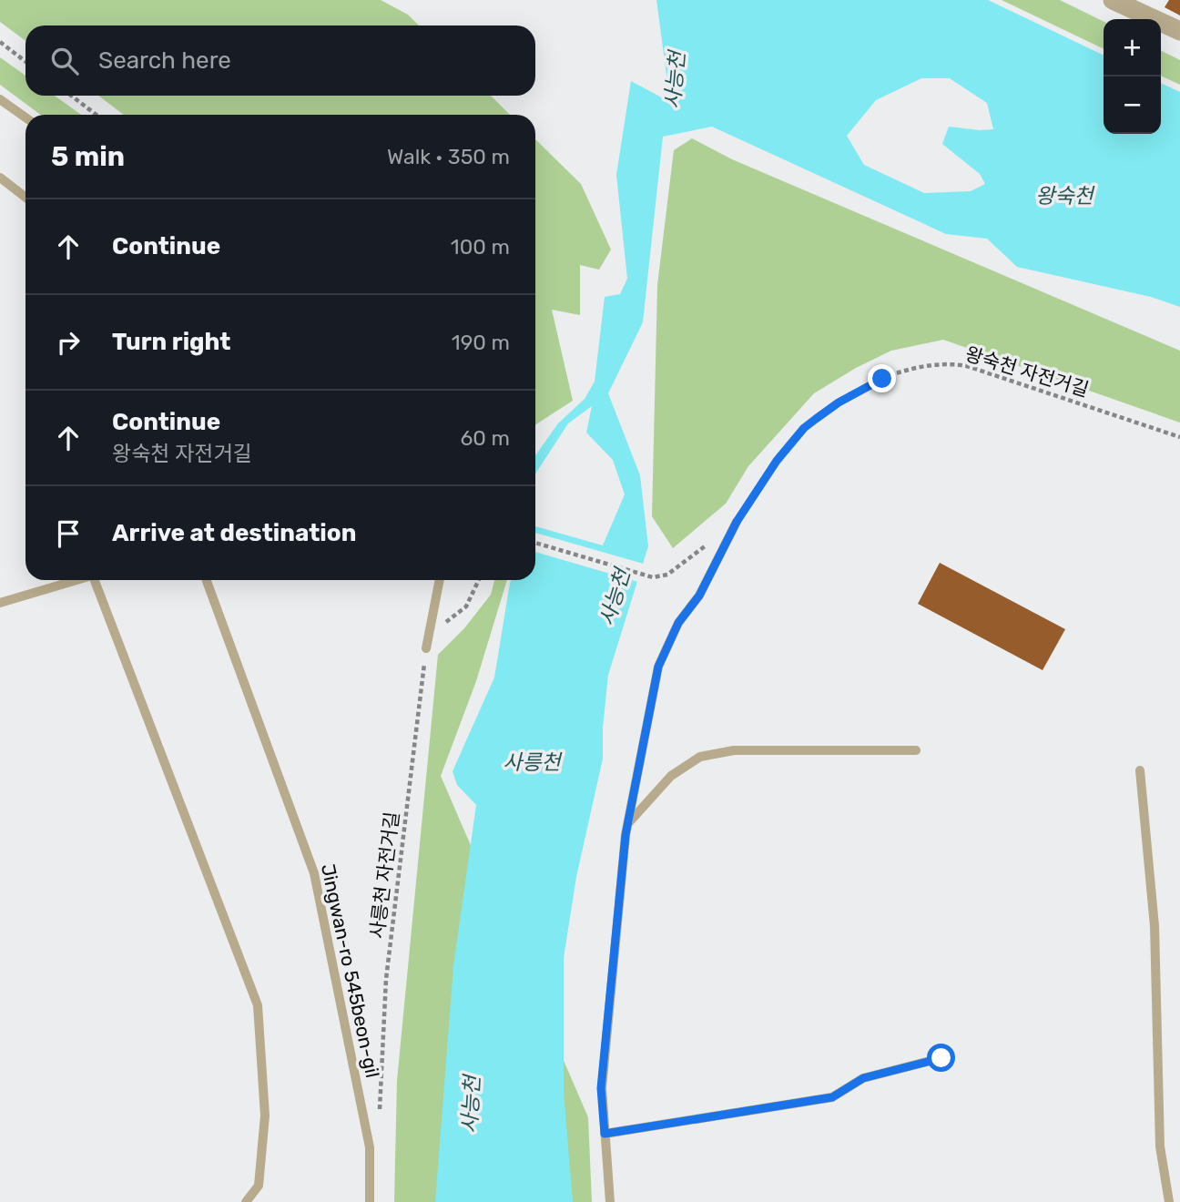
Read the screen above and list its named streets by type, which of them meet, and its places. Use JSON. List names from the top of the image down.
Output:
{
  "streets": {
    "lane": ["Jingwan-ro 545beon-gil"],
    "path": ["왕숙천 자전거길", "사릉천 자전거길"]
  },
  "water": ["사능천", "왕숙천", "사릉천"],
  "page": {
    "map_buttons": ["+", "−"],
    "search": "Search here",
    "heading": ["5 min", "Walk · 350 m"],
    "list": [
      ["Continue", "100 m"],
      ["Turn right", "190 m"],
      ["Continue", "왕숙천 자전거길", "60 m"],
      "Arrive at destination"
    ]
  }
}
